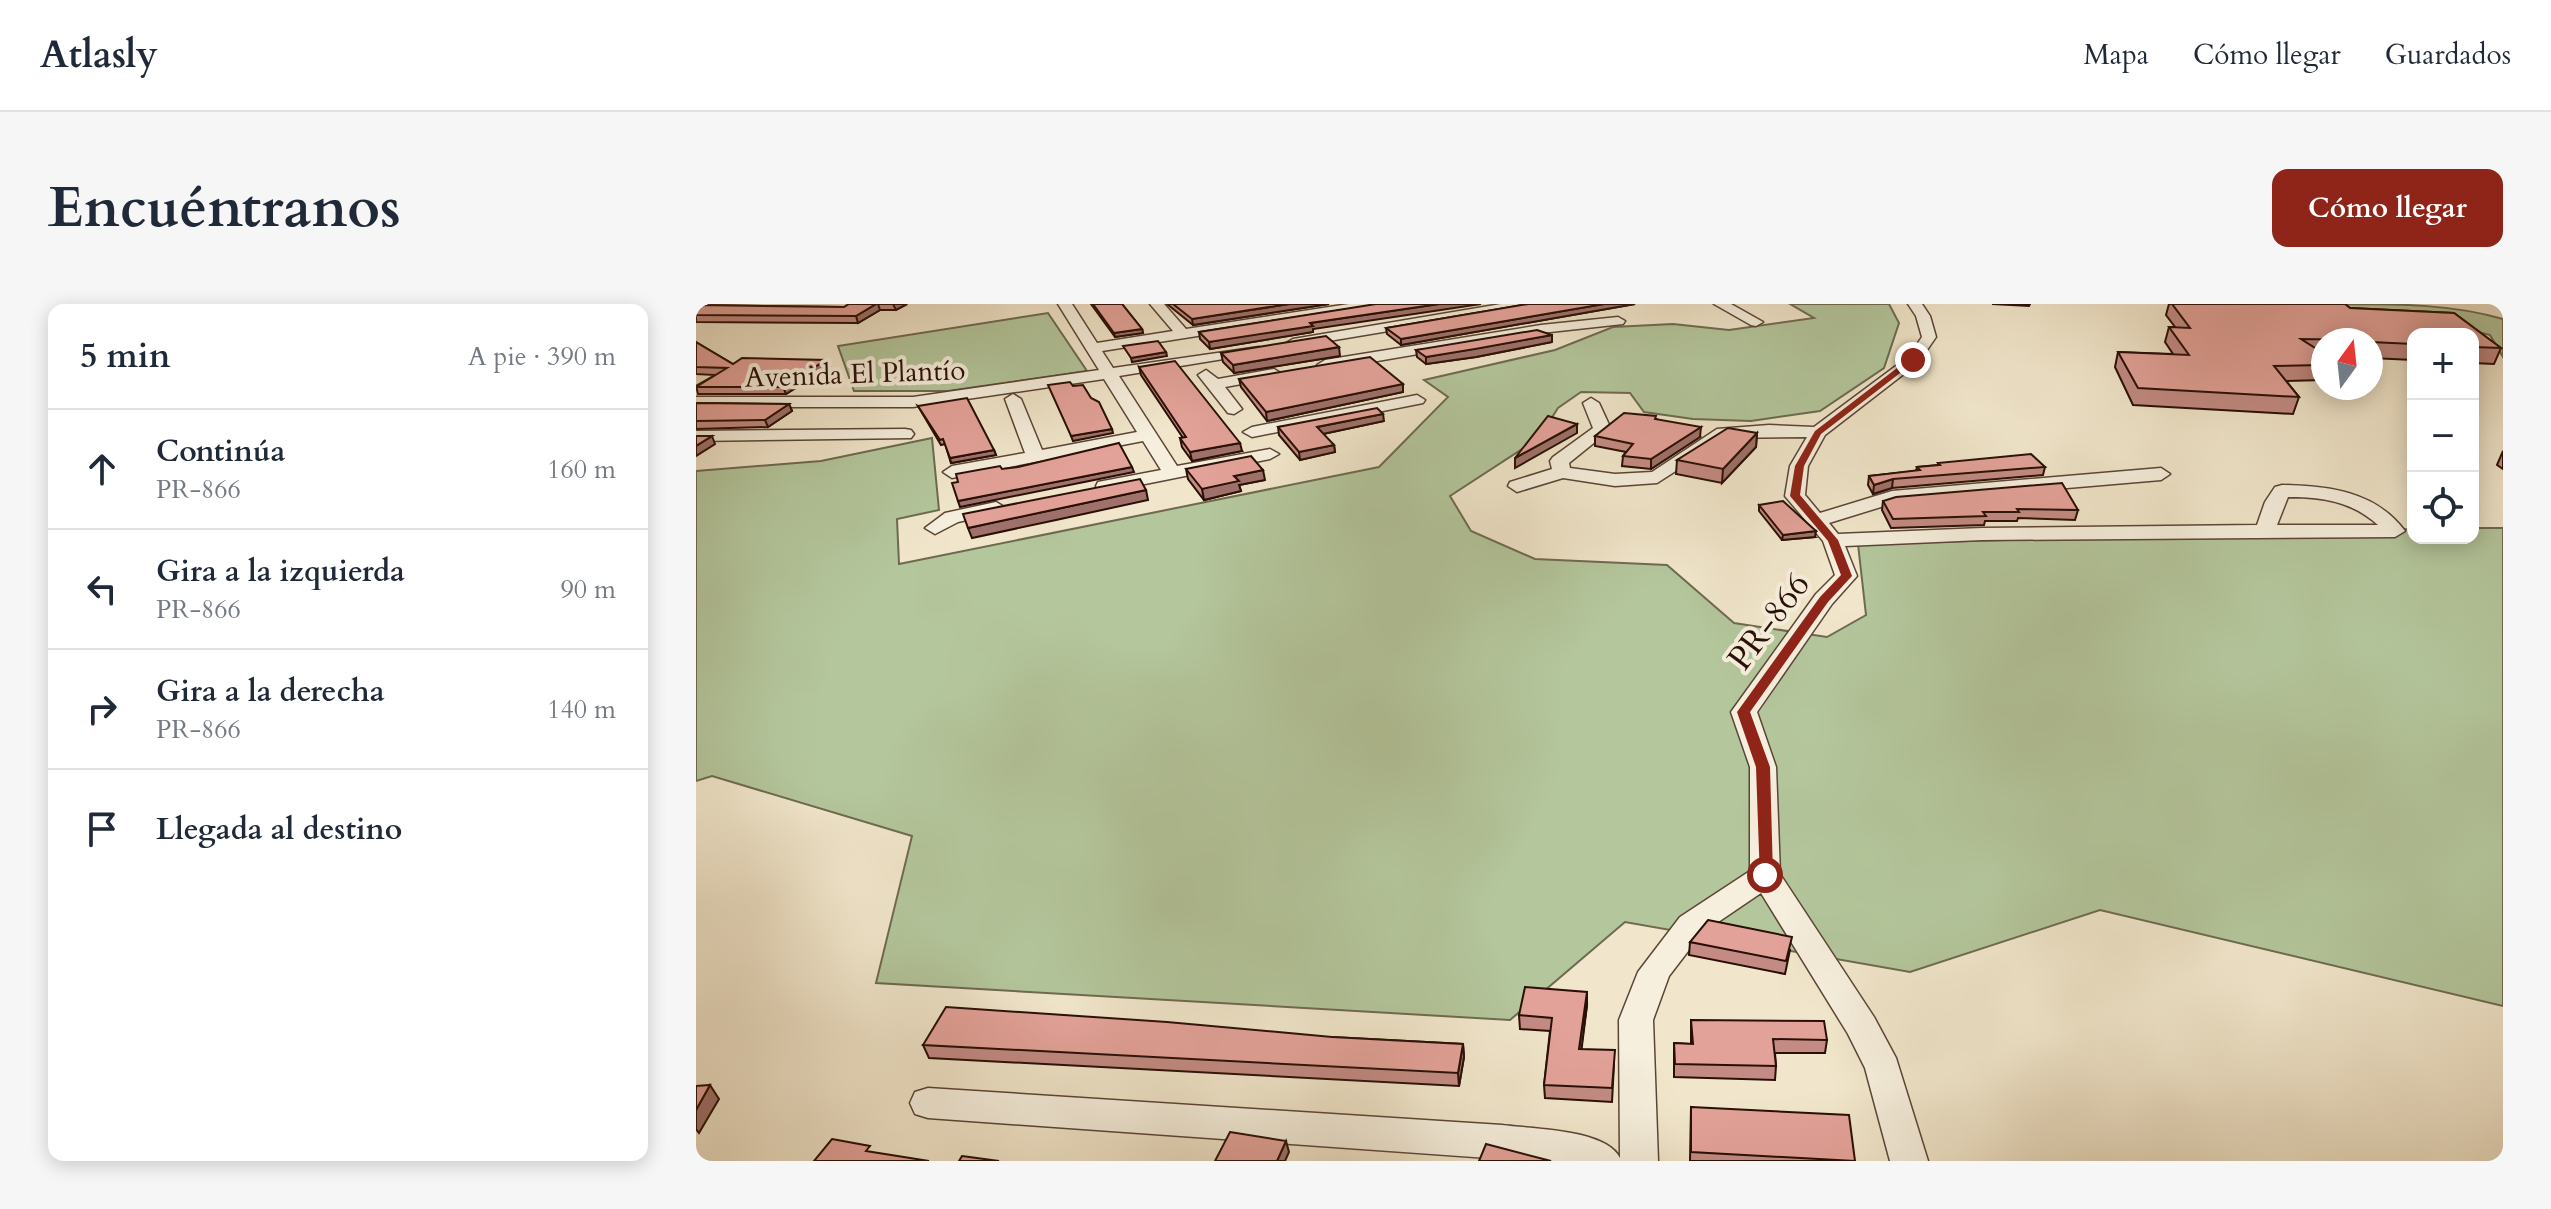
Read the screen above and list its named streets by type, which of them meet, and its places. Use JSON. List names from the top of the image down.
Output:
{
  "streets": {
    "street": ["Avenida El Plantío", "PR-866"]
  },
  "north": "top",
  "page": {
    "header": "Atlasly",
    "nav": ["Mapa", "Cómo llegar", "Guardados"],
    "buttons": "Cómo llegar",
    "title": "Encuéntranos",
    "heading": ["5 min", "A pie · 390 m"],
    "map_buttons": ["+", "−"],
    "list": [
      ["Continúa", "PR-866", "160 m"],
      ["Gira a la izquierda", "PR-866", "90 m"],
      ["Gira a la derecha", "PR-866", "140 m"],
      "Llegada al destino"
    ]
  }
}
